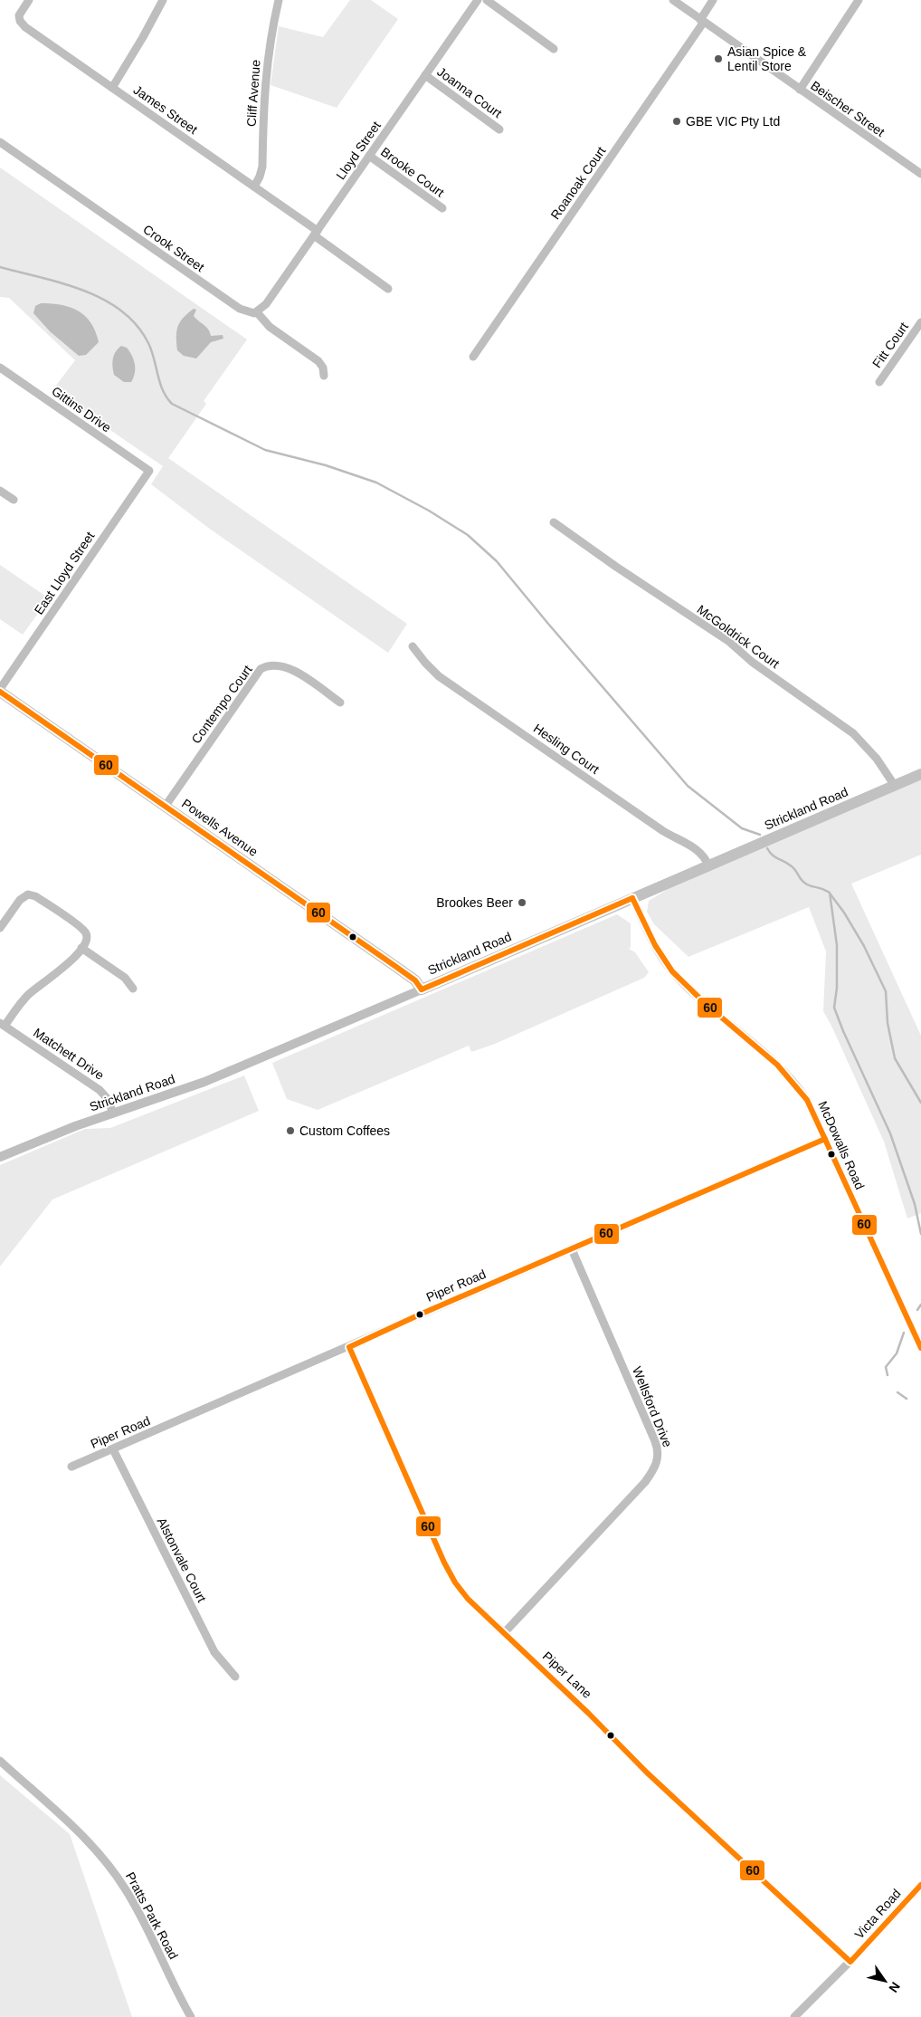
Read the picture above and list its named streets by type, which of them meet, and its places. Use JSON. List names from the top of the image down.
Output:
{
  "streets": {
    "main road": ["Strickland Road", "Powells Avenue"],
    "street": [
      "Joanna Court",
      "Cliff Avenue",
      "Beischer Street",
      "James Street",
      "Lloyd Street",
      "Brooke Court",
      "Roanoak Court",
      "Crook Street",
      "Fitt Court",
      "Gittins Drive",
      "East Lloyd Street",
      "McGoldrick Court",
      "Contempo Court",
      "Hesling Court",
      "Matchett Drive",
      "McDowalls Road",
      "Piper Road",
      "Wellsford Drive",
      "Alstonvale Court",
      "Piper Lane",
      "Victa Road",
      "Pratts Park Road"
    ]
  },
  "crossings": [
    ["Joanna Court", "Lloyd Street"],
    ["Cliff Avenue", "James Street"],
    ["Beischer Street", "Roanoak Court"],
    ["James Street", "Lloyd Street"],
    ["Lloyd Street", "Brooke Court"],
    ["Lloyd Street", "Crook Street"],
    ["Gittins Drive", "East Lloyd Street"],
    ["East Lloyd Street", "Powells Avenue"],
    ["McGoldrick Court", "Strickland Road"],
    ["Contempo Court", "Powells Avenue"],
    ["Hesling Court", "Strickland Road"],
    ["Strickland Road", "Powells Avenue"],
    ["Strickland Road", "Matchett Drive"],
    ["Strickland Road", "McDowalls Road"],
    ["McDowalls Road", "Piper Road"],
    ["Piper Road", "Wellsford Drive"],
    ["Piper Road", "Alstonvale Court"],
    ["Piper Road", "Piper Lane"],
    ["Wellsford Drive", "Piper Lane"],
    ["Piper Lane", "Victa Road"]
  ],
  "places": [
    "Asian Spice & Lentil Store",
    "GBE VIC Pty Ltd",
    "Brookes Beer",
    "Custom Coffees"
  ],
  "lines": ["transit line 60"],
  "north": "bottom right"
}
